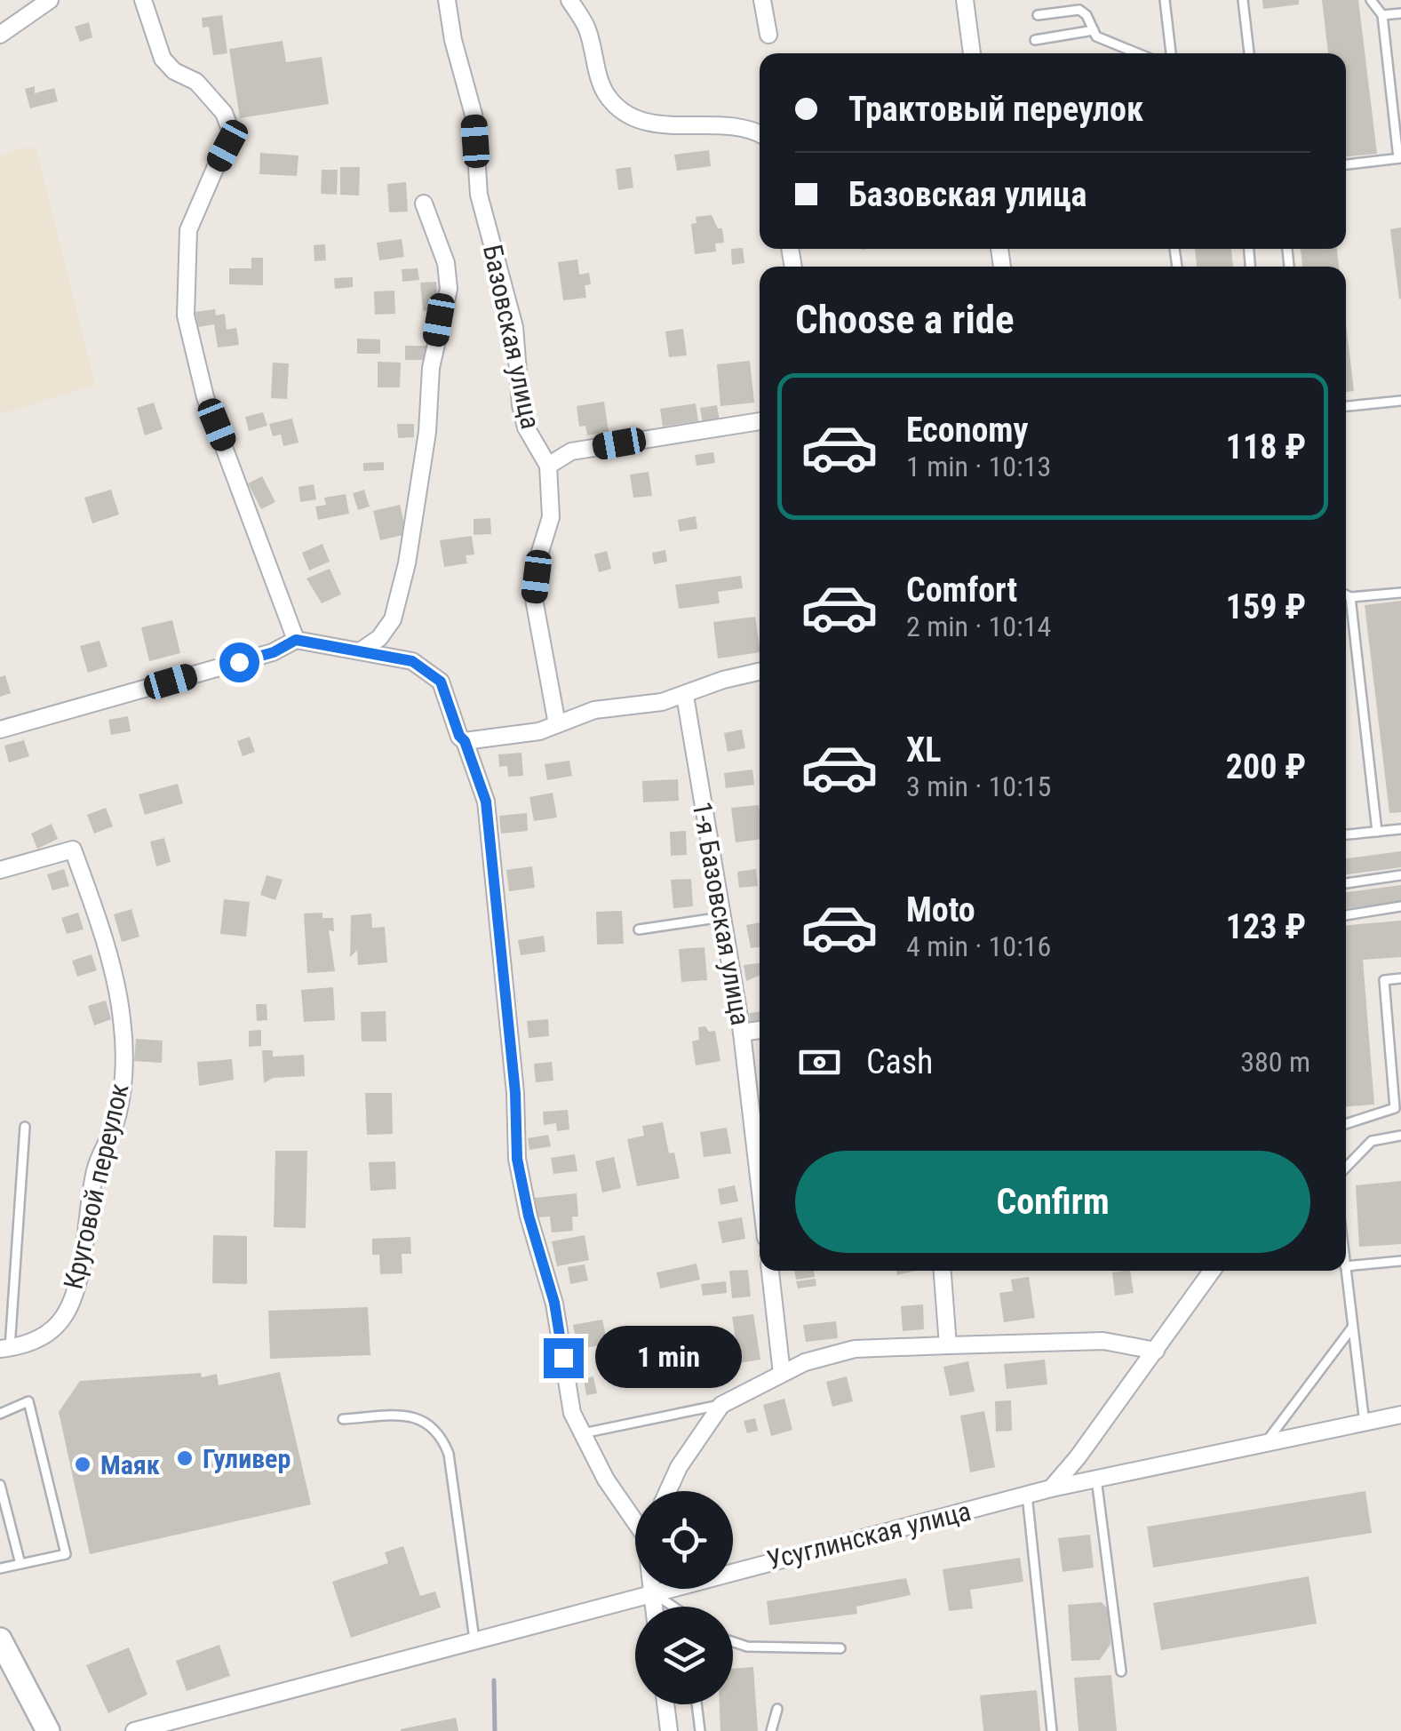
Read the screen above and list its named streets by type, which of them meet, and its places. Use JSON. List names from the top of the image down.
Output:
{
  "streets": {
    "street": [
      "Базовская улица",
      "1-я Базовская улица",
      "Круговой переулок",
      "Усуглинская улица"
    ]
  },
  "places": ["Гуливер", "Маяк"],
  "page": {
    "banner": ["Трактовый переулок", "Базовская улица"],
    "heading": "Choose a ride",
    "list": [
      {
        "name": "Economy",
        "note": "1 min · 10:13",
        "value": "118 ₽"
      },
      {
        "name": "Comfort",
        "note": "2 min · 10:14",
        "value": "159 ₽"
      },
      {
        "name": "XL",
        "note": "3 min · 10:15",
        "value": "200 ₽"
      },
      {
        "name": "Moto",
        "note": "4 min · 10:16",
        "value": "123 ₽"
      }
    ],
    "pay": ["Cash", "380 m"],
    "buttons": "Confirm",
    "bubble": "1 min"
  }
}
